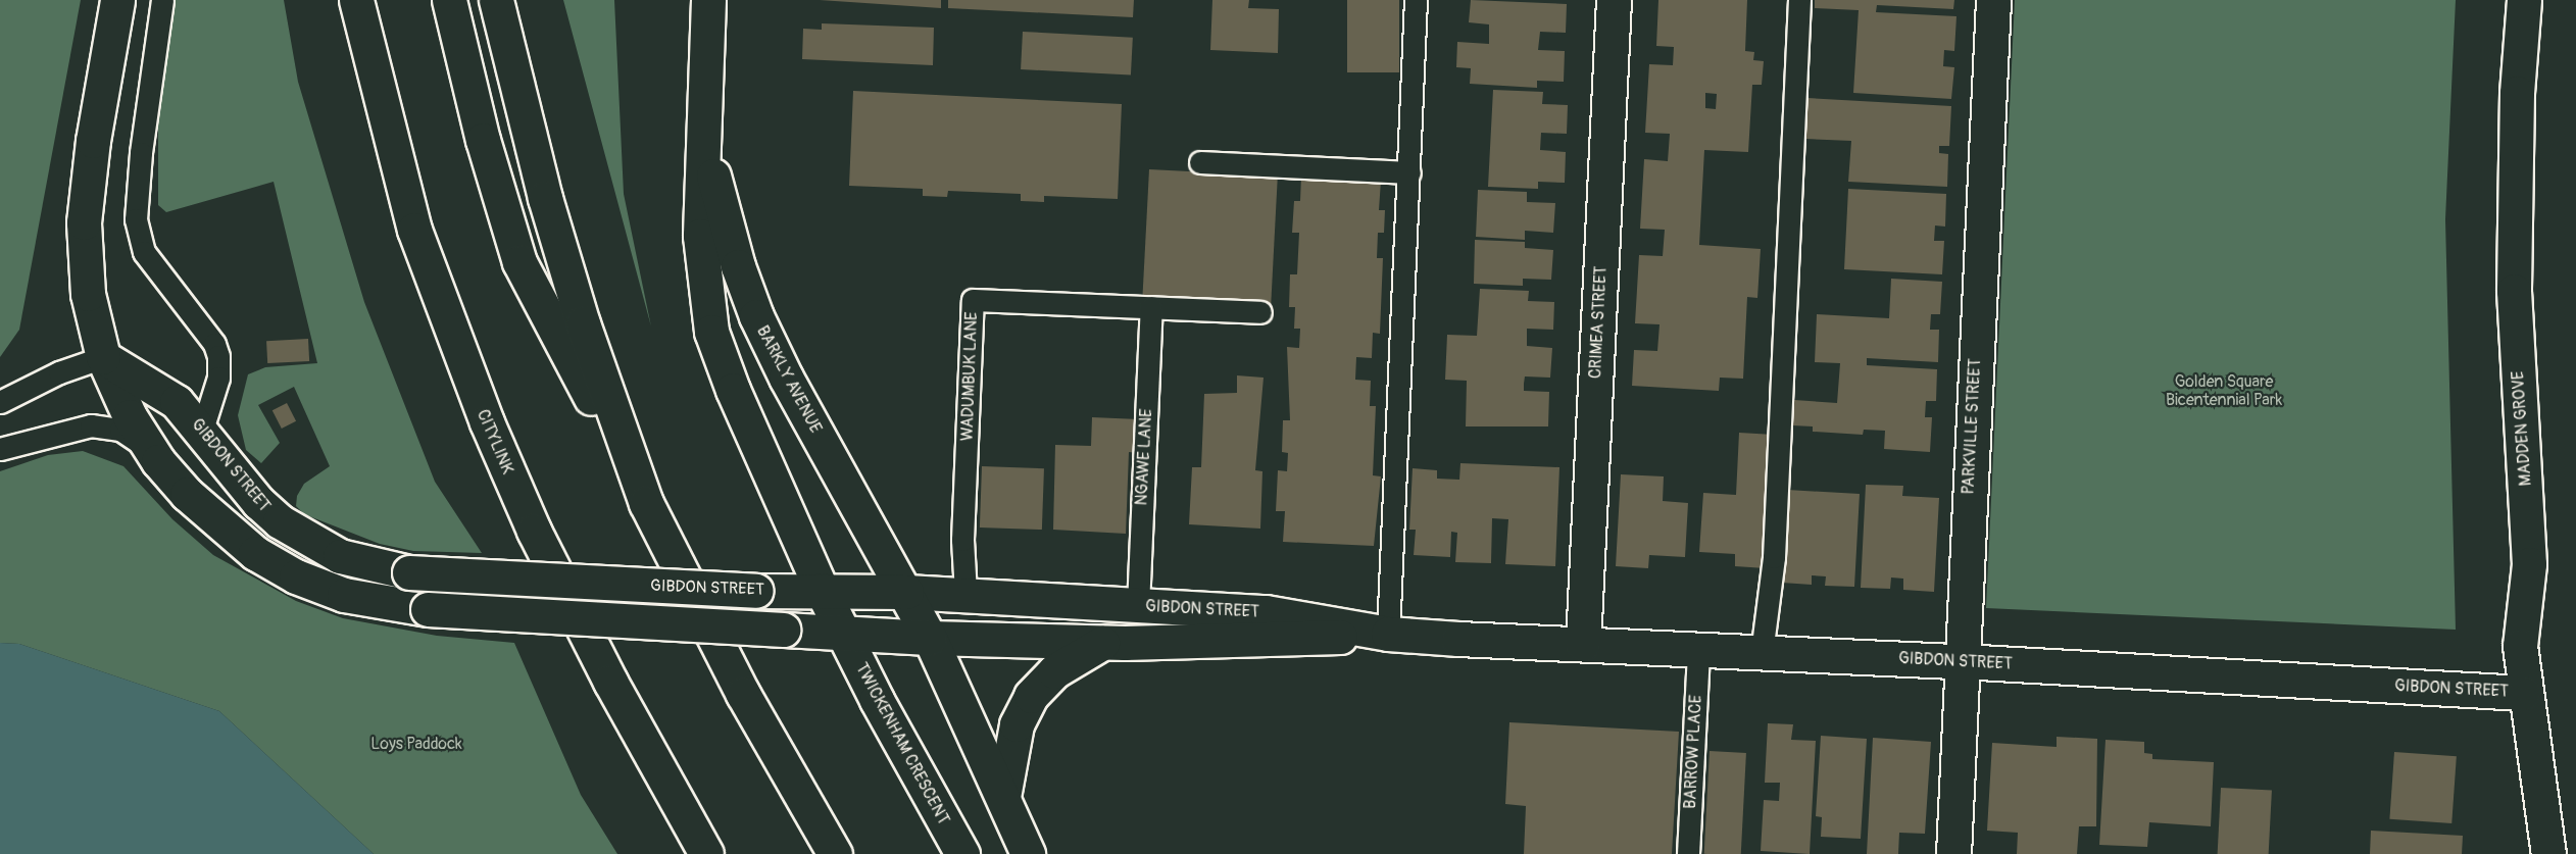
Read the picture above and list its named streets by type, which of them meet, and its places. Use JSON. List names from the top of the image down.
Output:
{
  "streets": {
    "main road": [
      "CRIMEA STREET",
      "BARKLY AVENUE",
      "PARKVILLE STREET",
      "MADDEN GROVE",
      "CITYLINK",
      "GIBDON STREET",
      "TWICKENHAM CRESCENT"
    ],
    "lane": ["WADUMBUK LANE", "NGAWE LANE", "BARROW PLACE"]
  },
  "crossings": [
    ["CRIMEA STREET", "GIBDON STREET"],
    ["WADUMBUK LANE", "NGAWE LANE"],
    ["WADUMBUK LANE", "GIBDON STREET"],
    ["BARKLY AVENUE", "GIBDON STREET"],
    ["BARKLY AVENUE", "TWICKENHAM CRESCENT"],
    ["PARKVILLE STREET", "GIBDON STREET"],
    ["MADDEN GROVE", "GIBDON STREET"],
    ["NGAWE LANE", "GIBDON STREET"],
    ["GIBDON STREET", "TWICKENHAM CRESCENT"],
    ["GIBDON STREET", "BARROW PLACE"]
  ],
  "parks": ["Golden Square Bicentennial Park", "Loys Paddock"]
}
